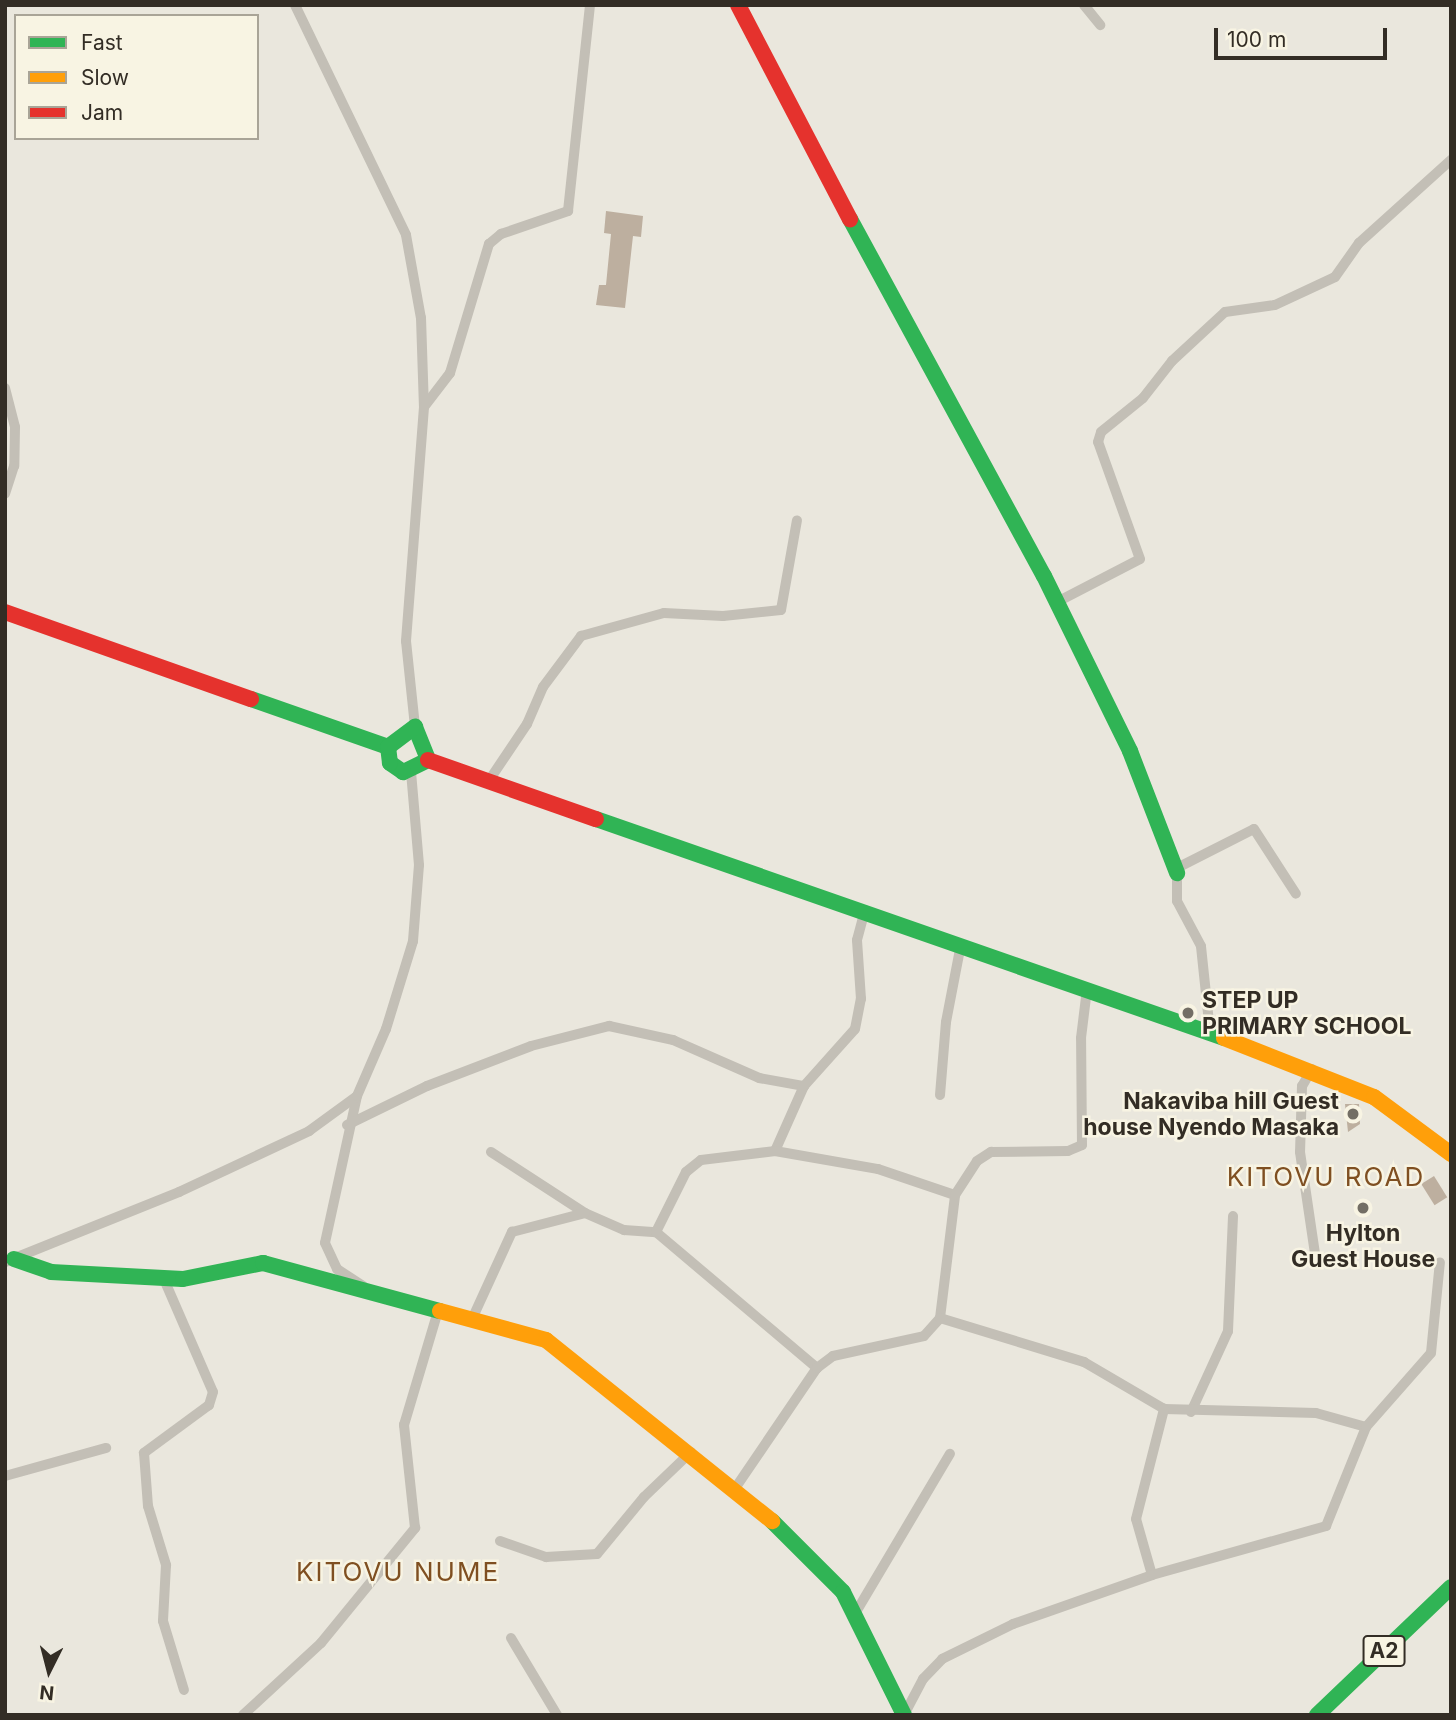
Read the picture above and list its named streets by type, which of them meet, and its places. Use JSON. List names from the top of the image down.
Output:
{
  "streets": {
    "street": ["A2"]
  },
  "districts": ["KITOVU ROAD", "KITOVU NUME"],
  "places": ["STEP UP PRIMARY SCHOOL", "Nakaviba hill Guest house Nyendo Masaka", "Hylton Guest House"],
  "legend": ["Fast", "Slow", "Jam"],
  "scale_bar": "100 m",
  "north": "bottom"
}
